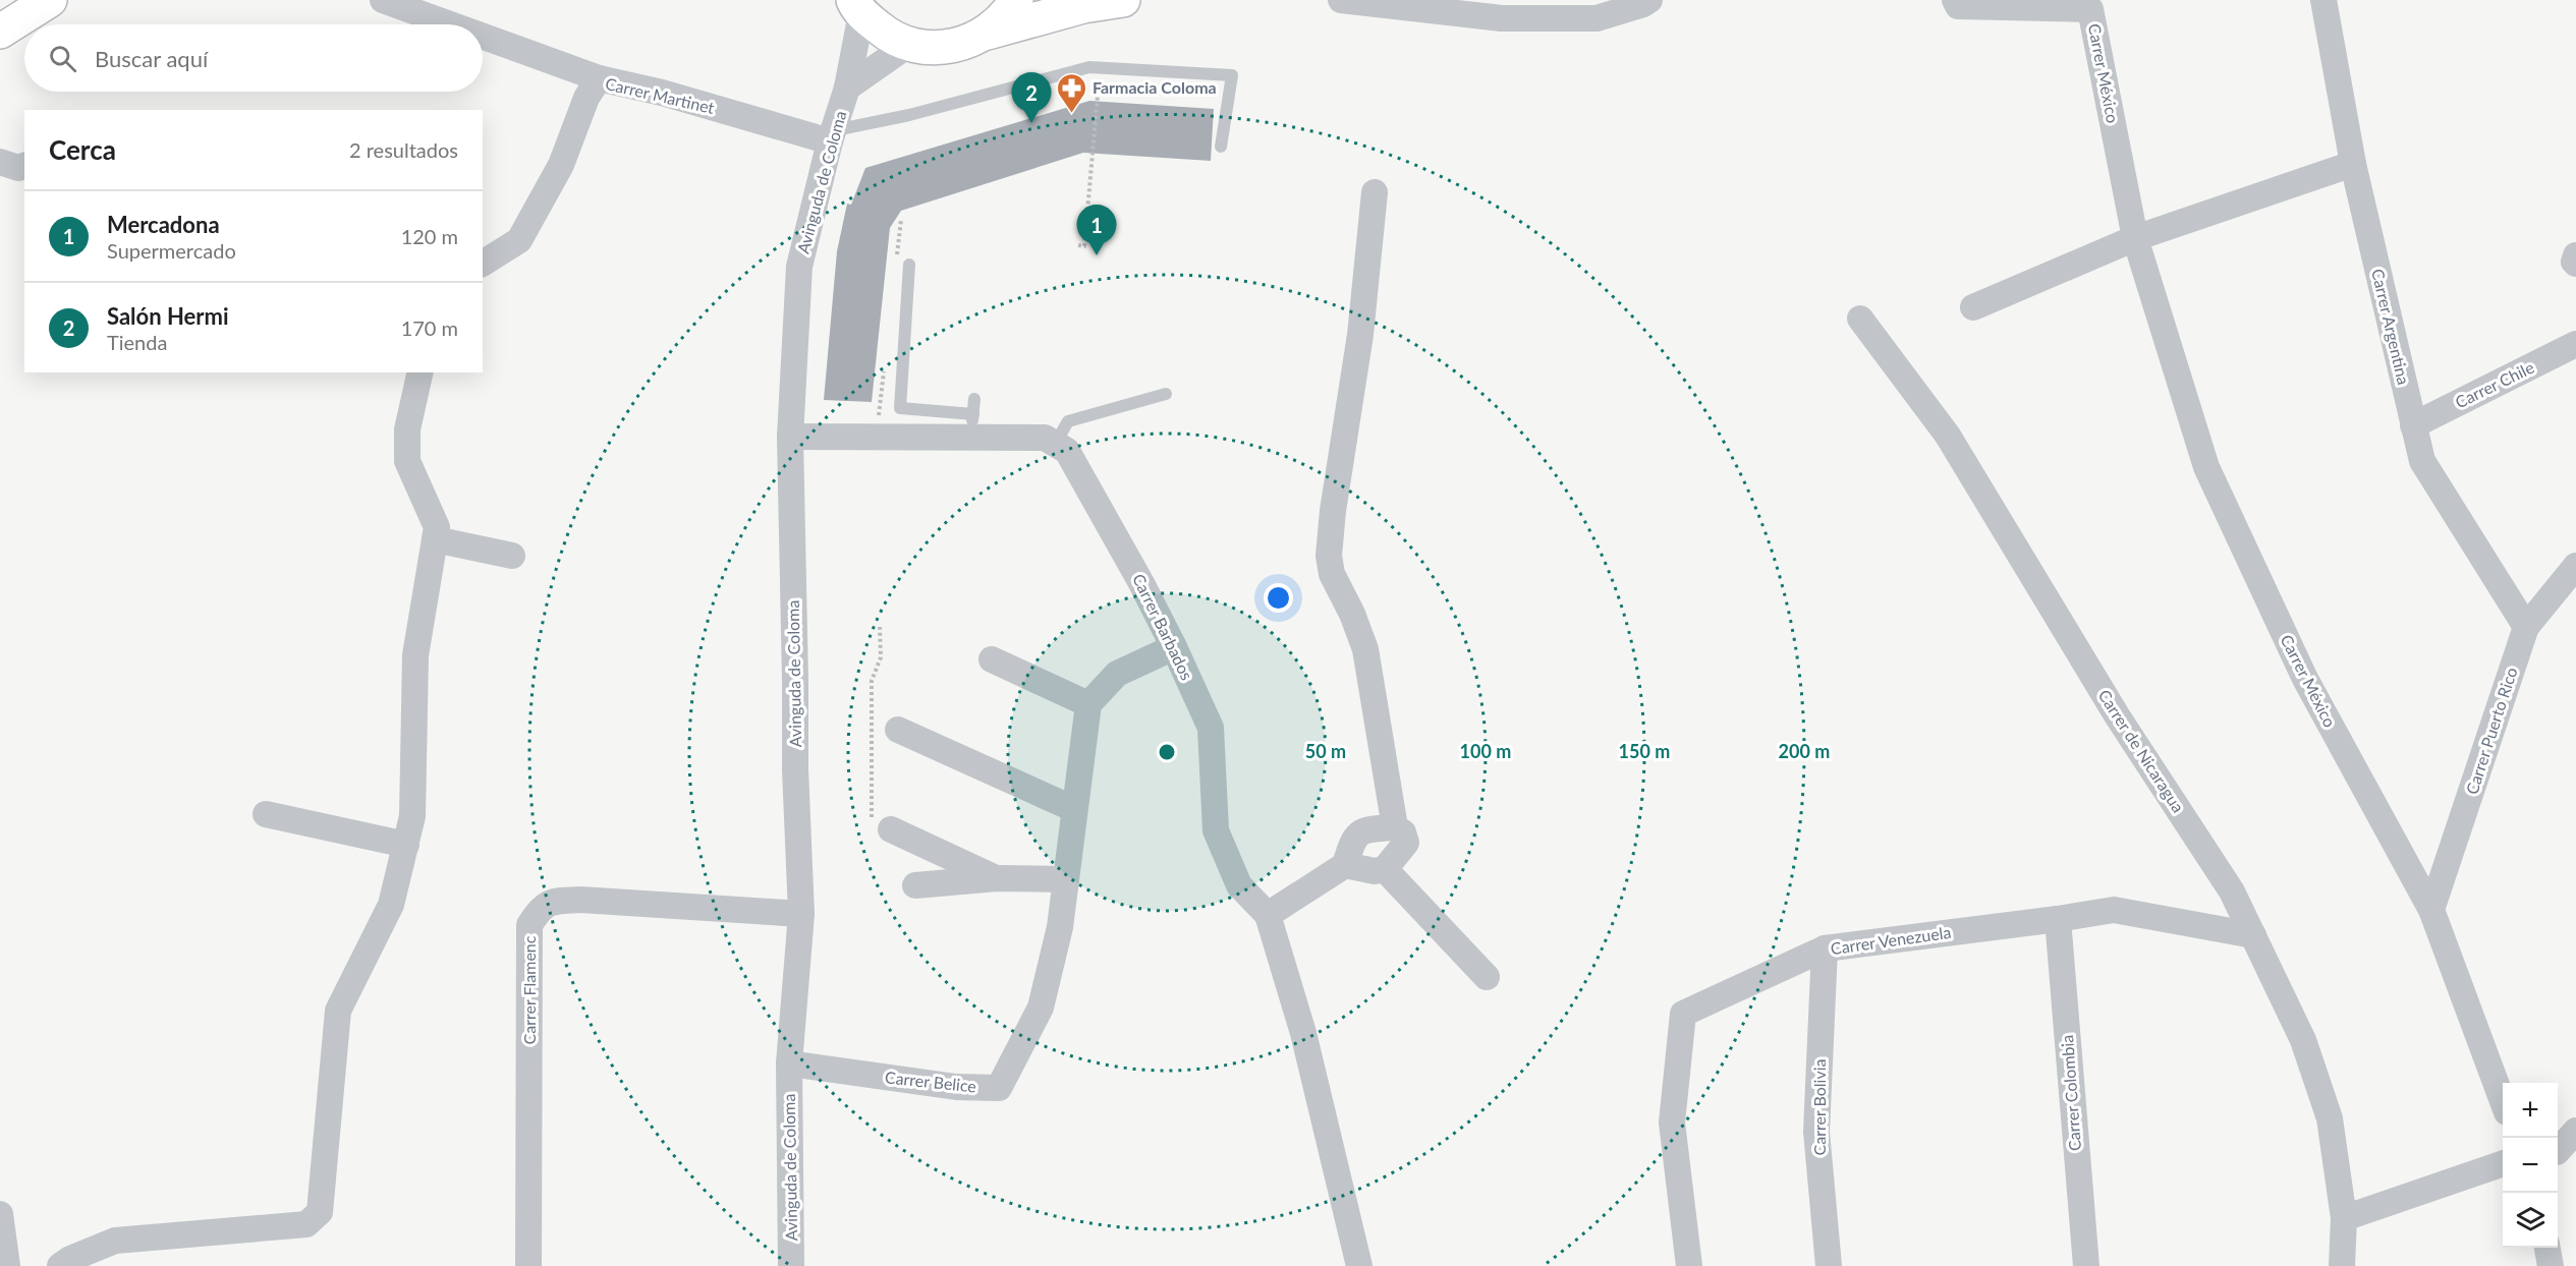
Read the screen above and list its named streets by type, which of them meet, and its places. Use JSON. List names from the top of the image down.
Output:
{
  "streets": {
    "street": [
      "Carrer México",
      "Carrer Martinet",
      "Avinguda de Coloma",
      "Carrer Argentina",
      "Carrer Chile",
      "Carrer Barbados",
      "Carrer Puerto Rico",
      "Carrer de Nicaragua",
      "Carrer Venezuela",
      "Carrer Flamenc",
      "Carrer Belice",
      "Carrer Colombia",
      "Carrer Bolivia"
    ]
  },
  "crossings": [
    ["Carrer México", "Carrer Puerto Rico"],
    ["Carrer Martinet", "Avinguda de Coloma"],
    ["Avinguda de Coloma", "Carrer Flamenc"],
    ["Avinguda de Coloma", "Carrer Belice"],
    ["Carrer Argentina", "Carrer Chile"],
    ["Carrer Argentina", "Carrer Puerto Rico"],
    ["Carrer de Nicaragua", "Carrer Venezuela"],
    ["Carrer Venezuela", "Carrer Colombia"],
    ["Carrer Venezuela", "Carrer Bolivia"]
  ],
  "places": {
    "pharmacy": ["Farmacia Coloma"]
  },
  "page": {
    "search": "Buscar aquí",
    "pins": ["2", "1"],
    "heading": ["Cerca", "2 resultados"],
    "list": [
      {
        "mark": "1",
        "name": "Mercadona",
        "note": "Supermercado",
        "value": "120 m"
      },
      {
        "mark": "2",
        "name": "Salón Hermi",
        "note": "Tienda",
        "value": "170 m"
      }
    ],
    "map_buttons": ["+", "−"]
  },
  "rings": [
    "50 m",
    "100 m",
    "150 m",
    "200 m"
  ]
}
